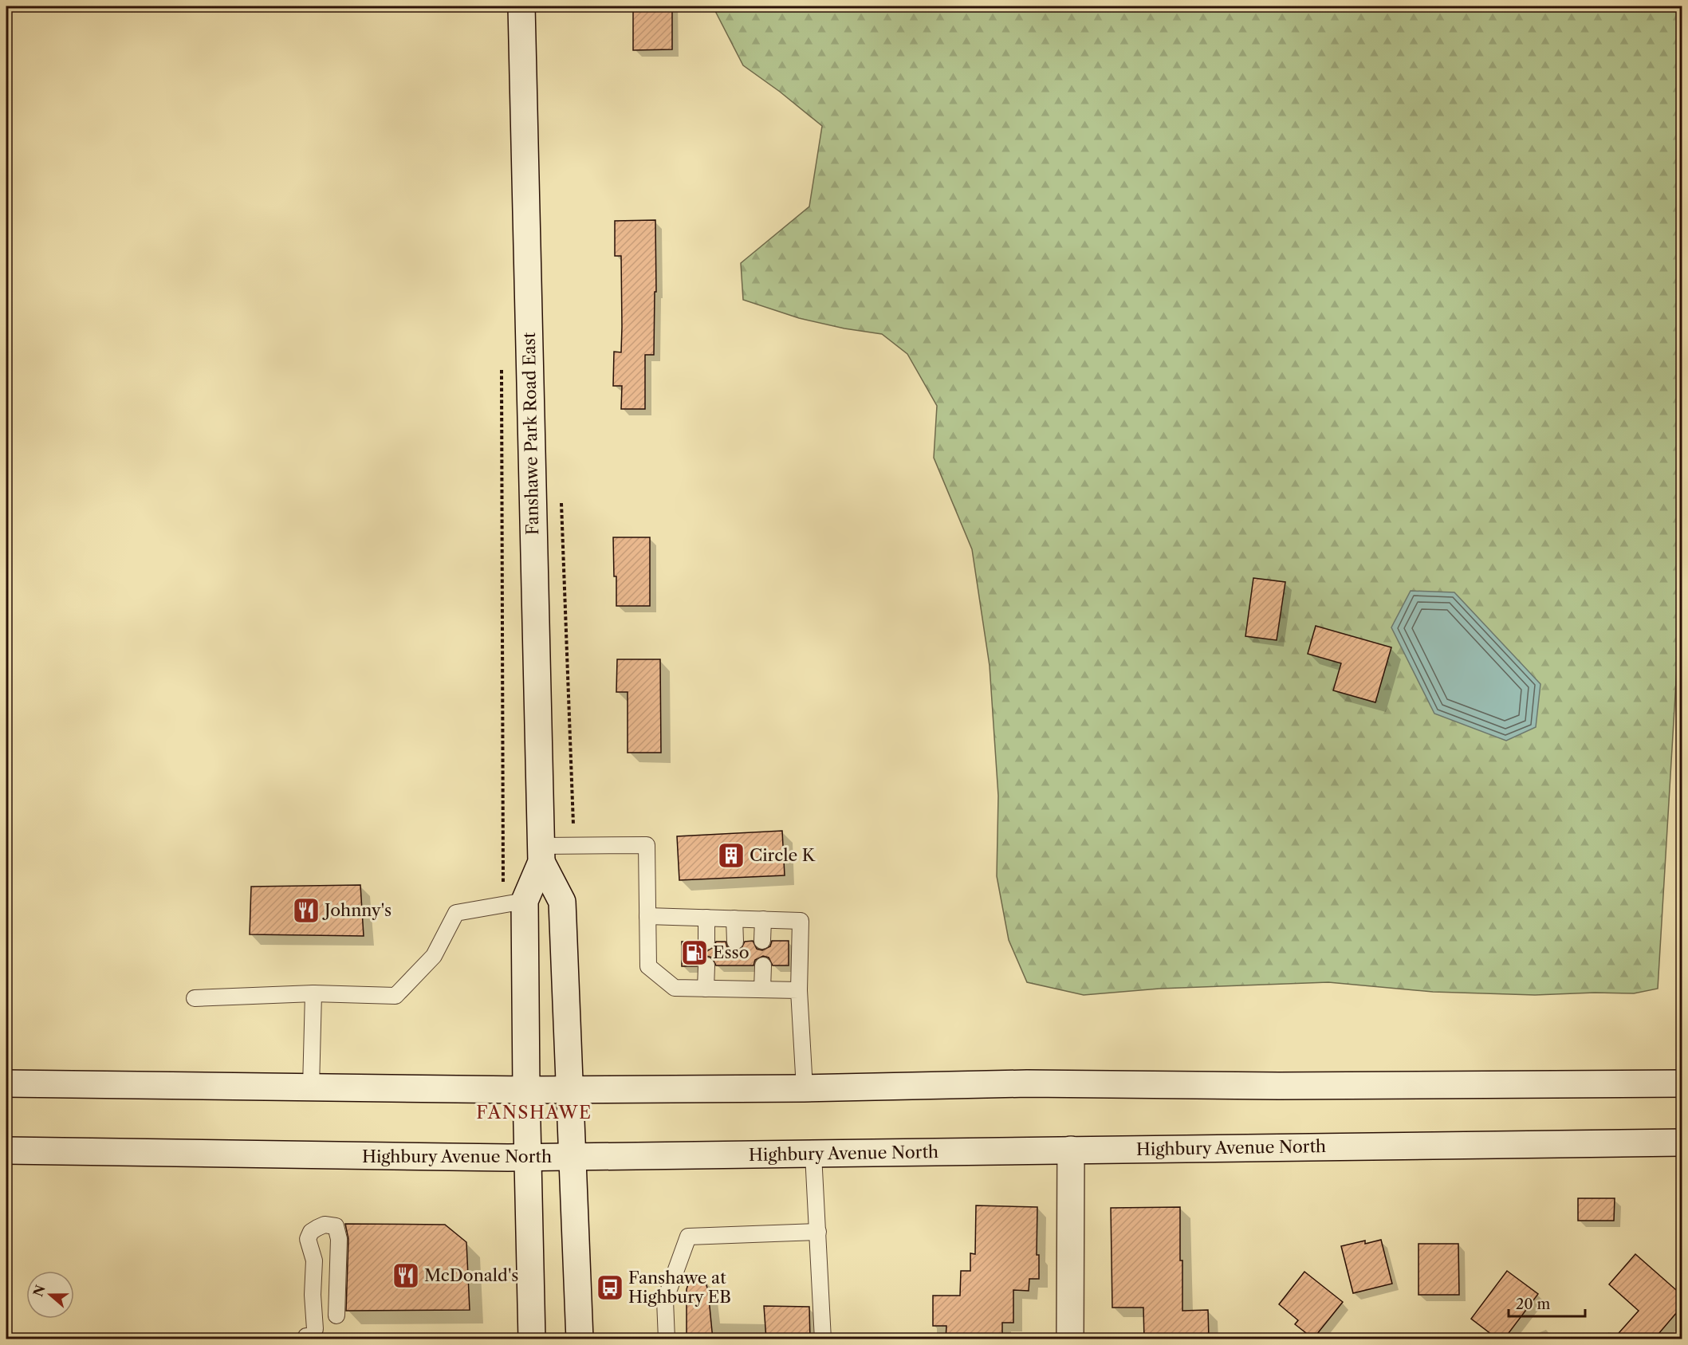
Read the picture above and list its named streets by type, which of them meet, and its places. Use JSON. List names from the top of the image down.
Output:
{
  "streets": {
    "main road": ["Fanshawe Park Road East", "Highbury Avenue North"]
  },
  "crossings": [
    ["Fanshawe Park Road East", "Highbury Avenue North"]
  ],
  "districts": ["FANSHAWE"],
  "places": {
    "building": ["Circle K"],
    "restaurant": ["Johnny's", "McDonald's"],
    "fuel station": ["Esso"],
    "bus stop": ["Fanshawe at Highbury EB"]
  },
  "scale_bar": "20 m",
  "north": "left"
}
